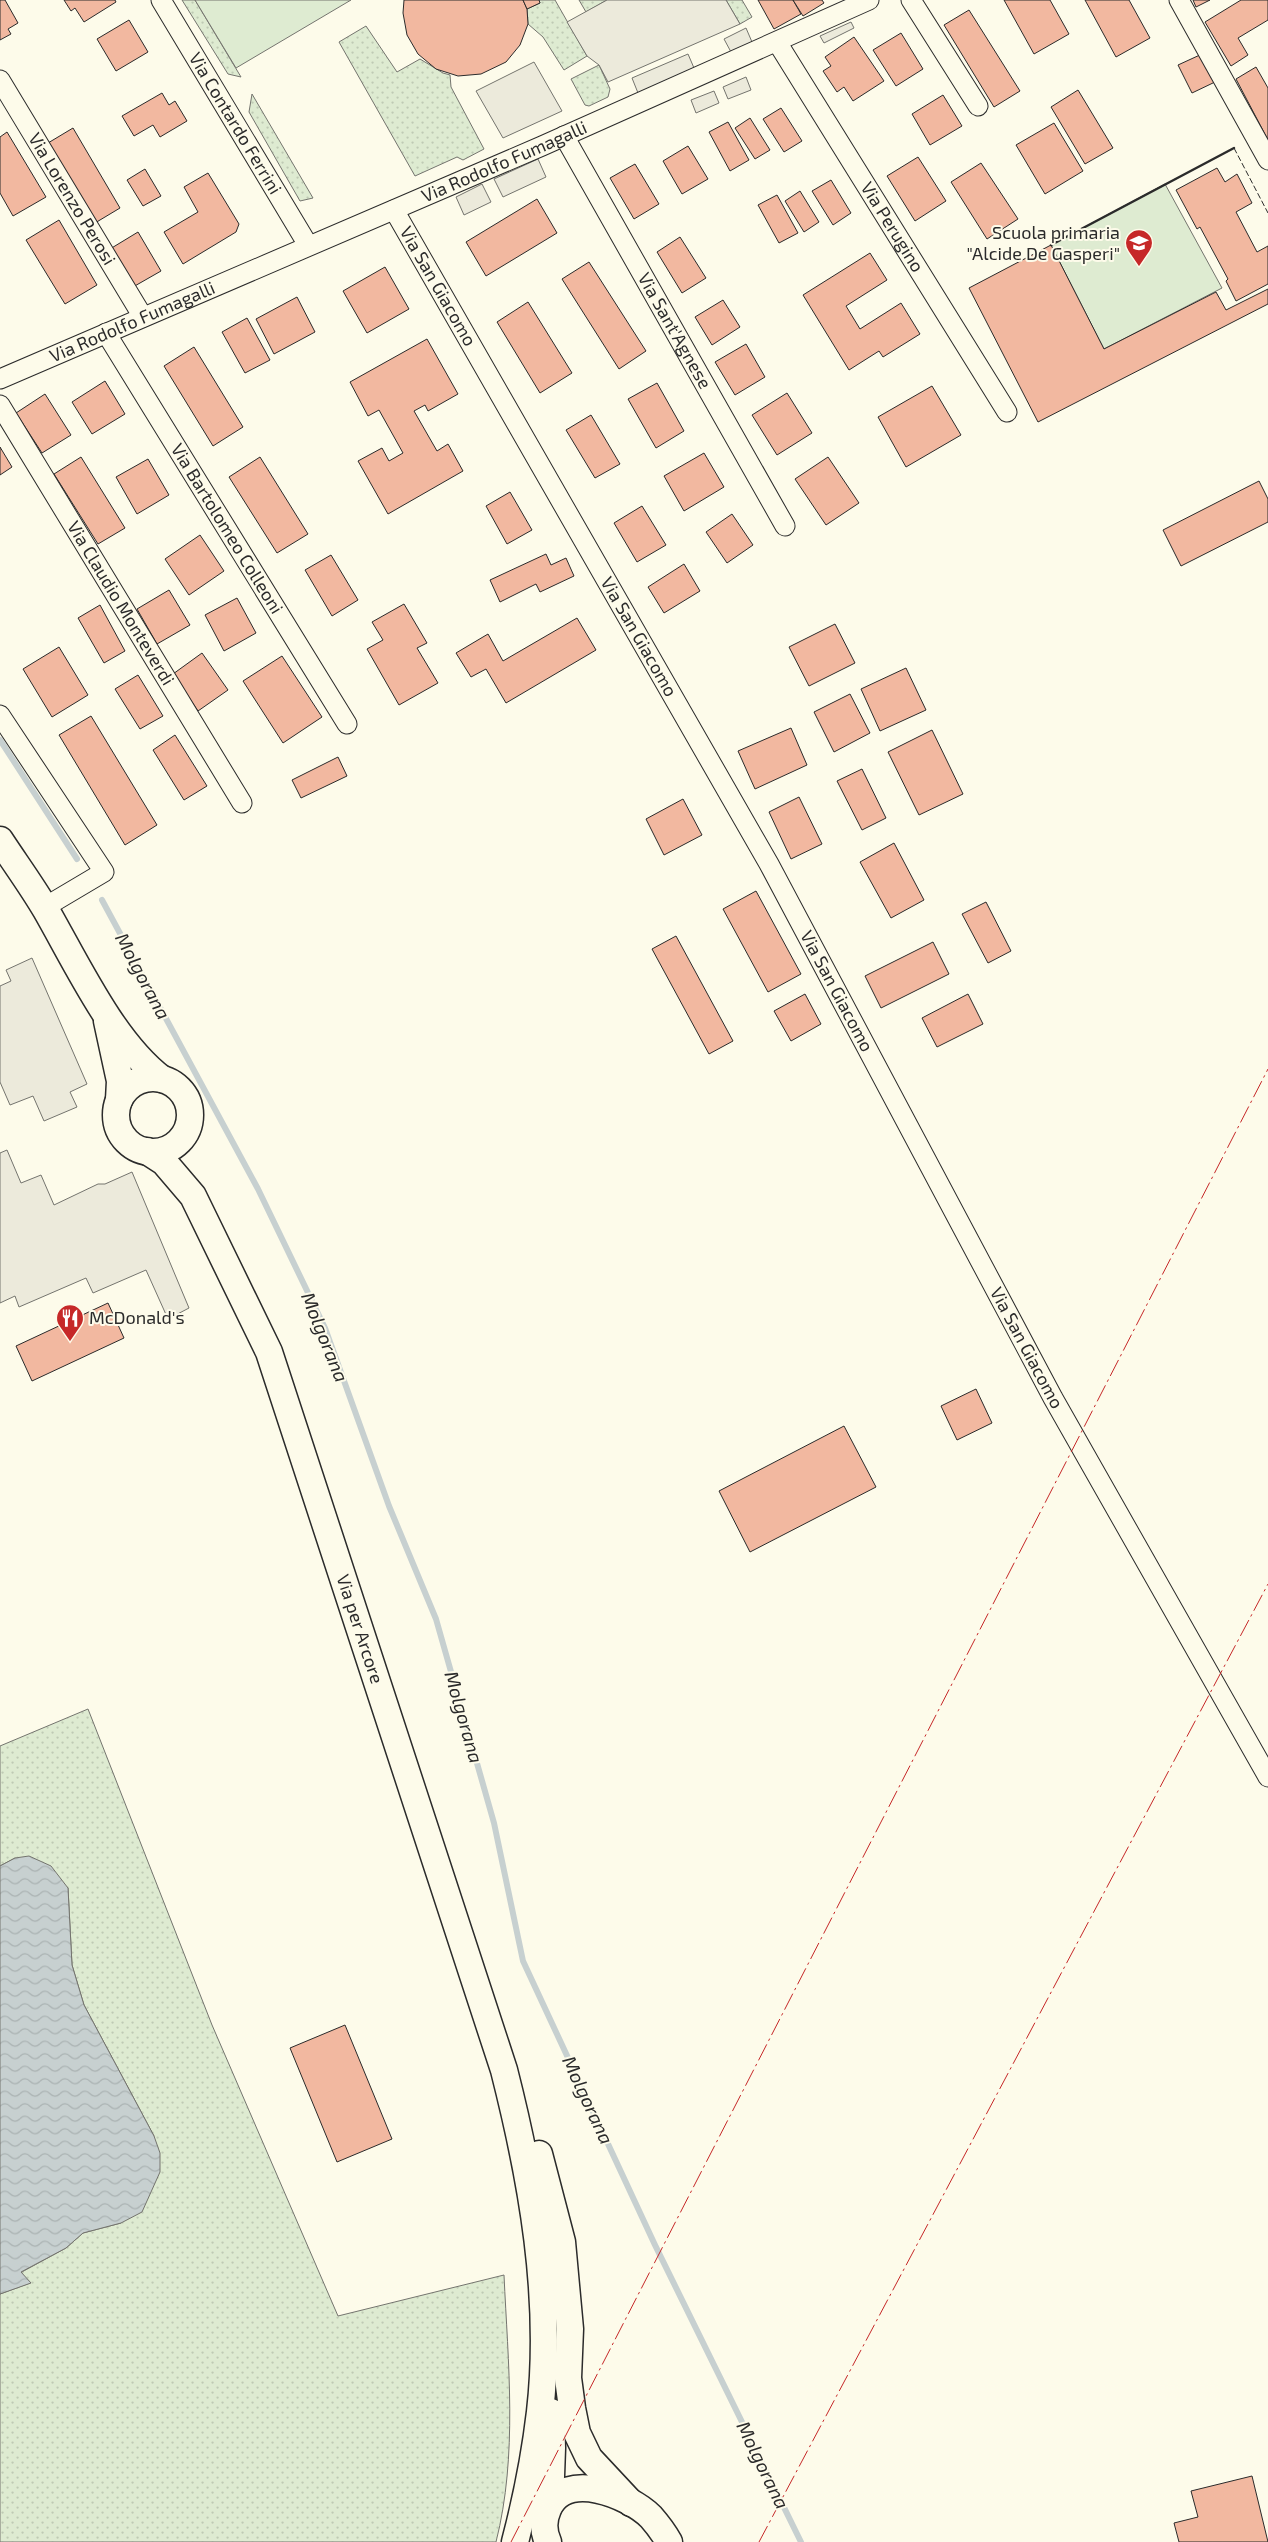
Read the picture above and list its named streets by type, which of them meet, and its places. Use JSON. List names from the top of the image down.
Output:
{
  "streets": {
    "main road": ["Via per Arcore"],
    "street": [
      "Via Contardo Ferrini",
      "Via Rodolfo Fumagalli",
      "Via Lorenzo Perosi",
      "Via Perugino",
      "Via San Giacomo",
      "Via Sant'Agnese",
      "Via Bartolomeo Colleoni",
      "Via Claudio Monteverdi"
    ]
  },
  "crossings": [
    ["Via Contardo Ferrini", "Via Rodolfo Fumagalli"],
    ["Via Rodolfo Fumagalli", "Via Lorenzo Perosi"],
    ["Via Rodolfo Fumagalli", "Via Perugino"],
    ["Via Rodolfo Fumagalli", "Via San Giacomo"],
    ["Via Rodolfo Fumagalli", "Via Sant'Agnese"],
    ["Via Rodolfo Fumagalli", "Via Bartolomeo Colleoni"]
  ],
  "water": ["Molgorana"],
  "places": {
    "school or university": ["Scuola primaria \"Alcide De Gasperi\""],
    "restaurant": ["McDonald's"]
  }
}
